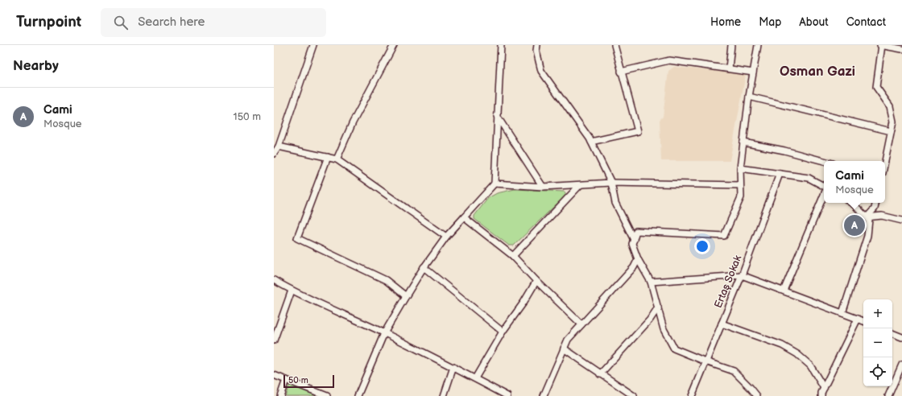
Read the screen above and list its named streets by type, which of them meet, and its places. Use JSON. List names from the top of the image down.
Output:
{
  "streets": {
    "street": ["Ertaş Sokak"]
  },
  "districts": ["Osman Gazi"],
  "scale_bar": "50 m",
  "page": {
    "header": "Turnpoint",
    "search": "Search here",
    "nav": [
      "Home",
      "Map",
      "About",
      "Contact"
    ],
    "heading": "Nearby",
    "list": [
      {
        "mark": "A",
        "name": "Cami",
        "note": "Mosque",
        "value": "150 m"
      }
    ],
    "popup": ["Cami", "Mosque"],
    "pins": "A",
    "map_buttons": ["+", "−"],
    "scale": "50 m"
  }
}
